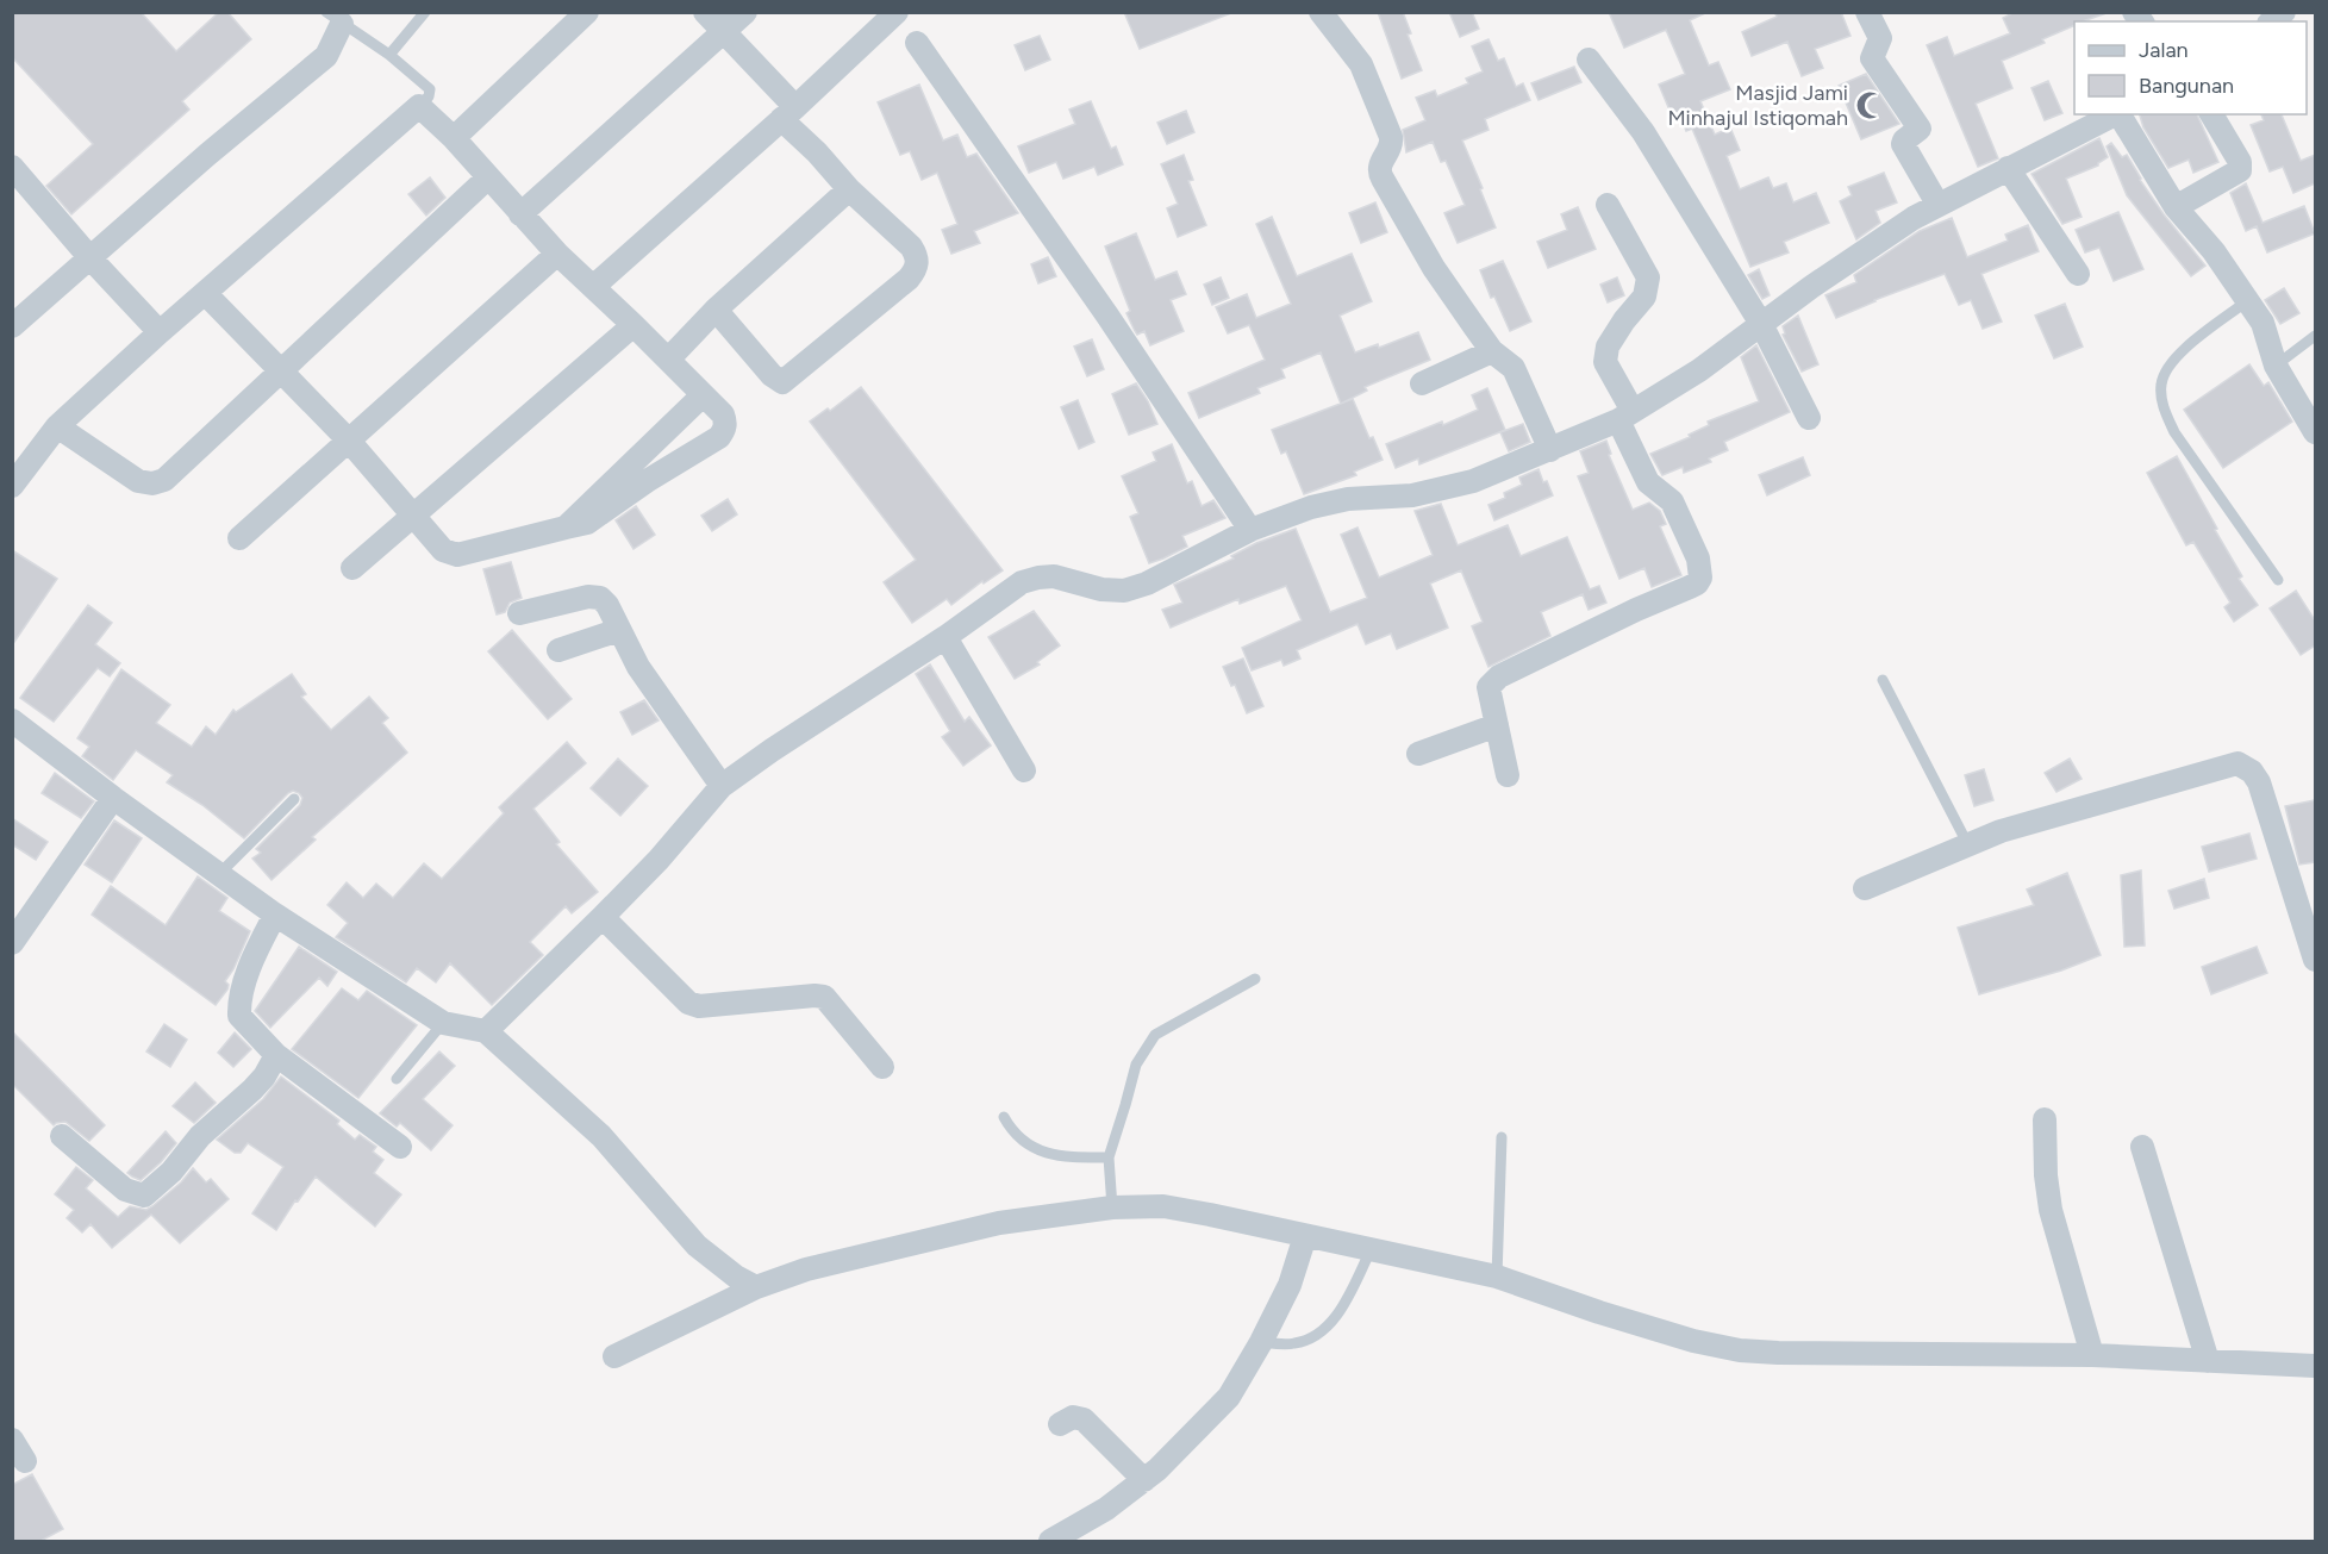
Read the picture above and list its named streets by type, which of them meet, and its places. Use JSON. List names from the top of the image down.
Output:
{
  "places": {
    "mosque": ["Masjid Jami Minhajul Istiqomah"]
  },
  "legend": ["Jalan", "Bangunan"]
}
